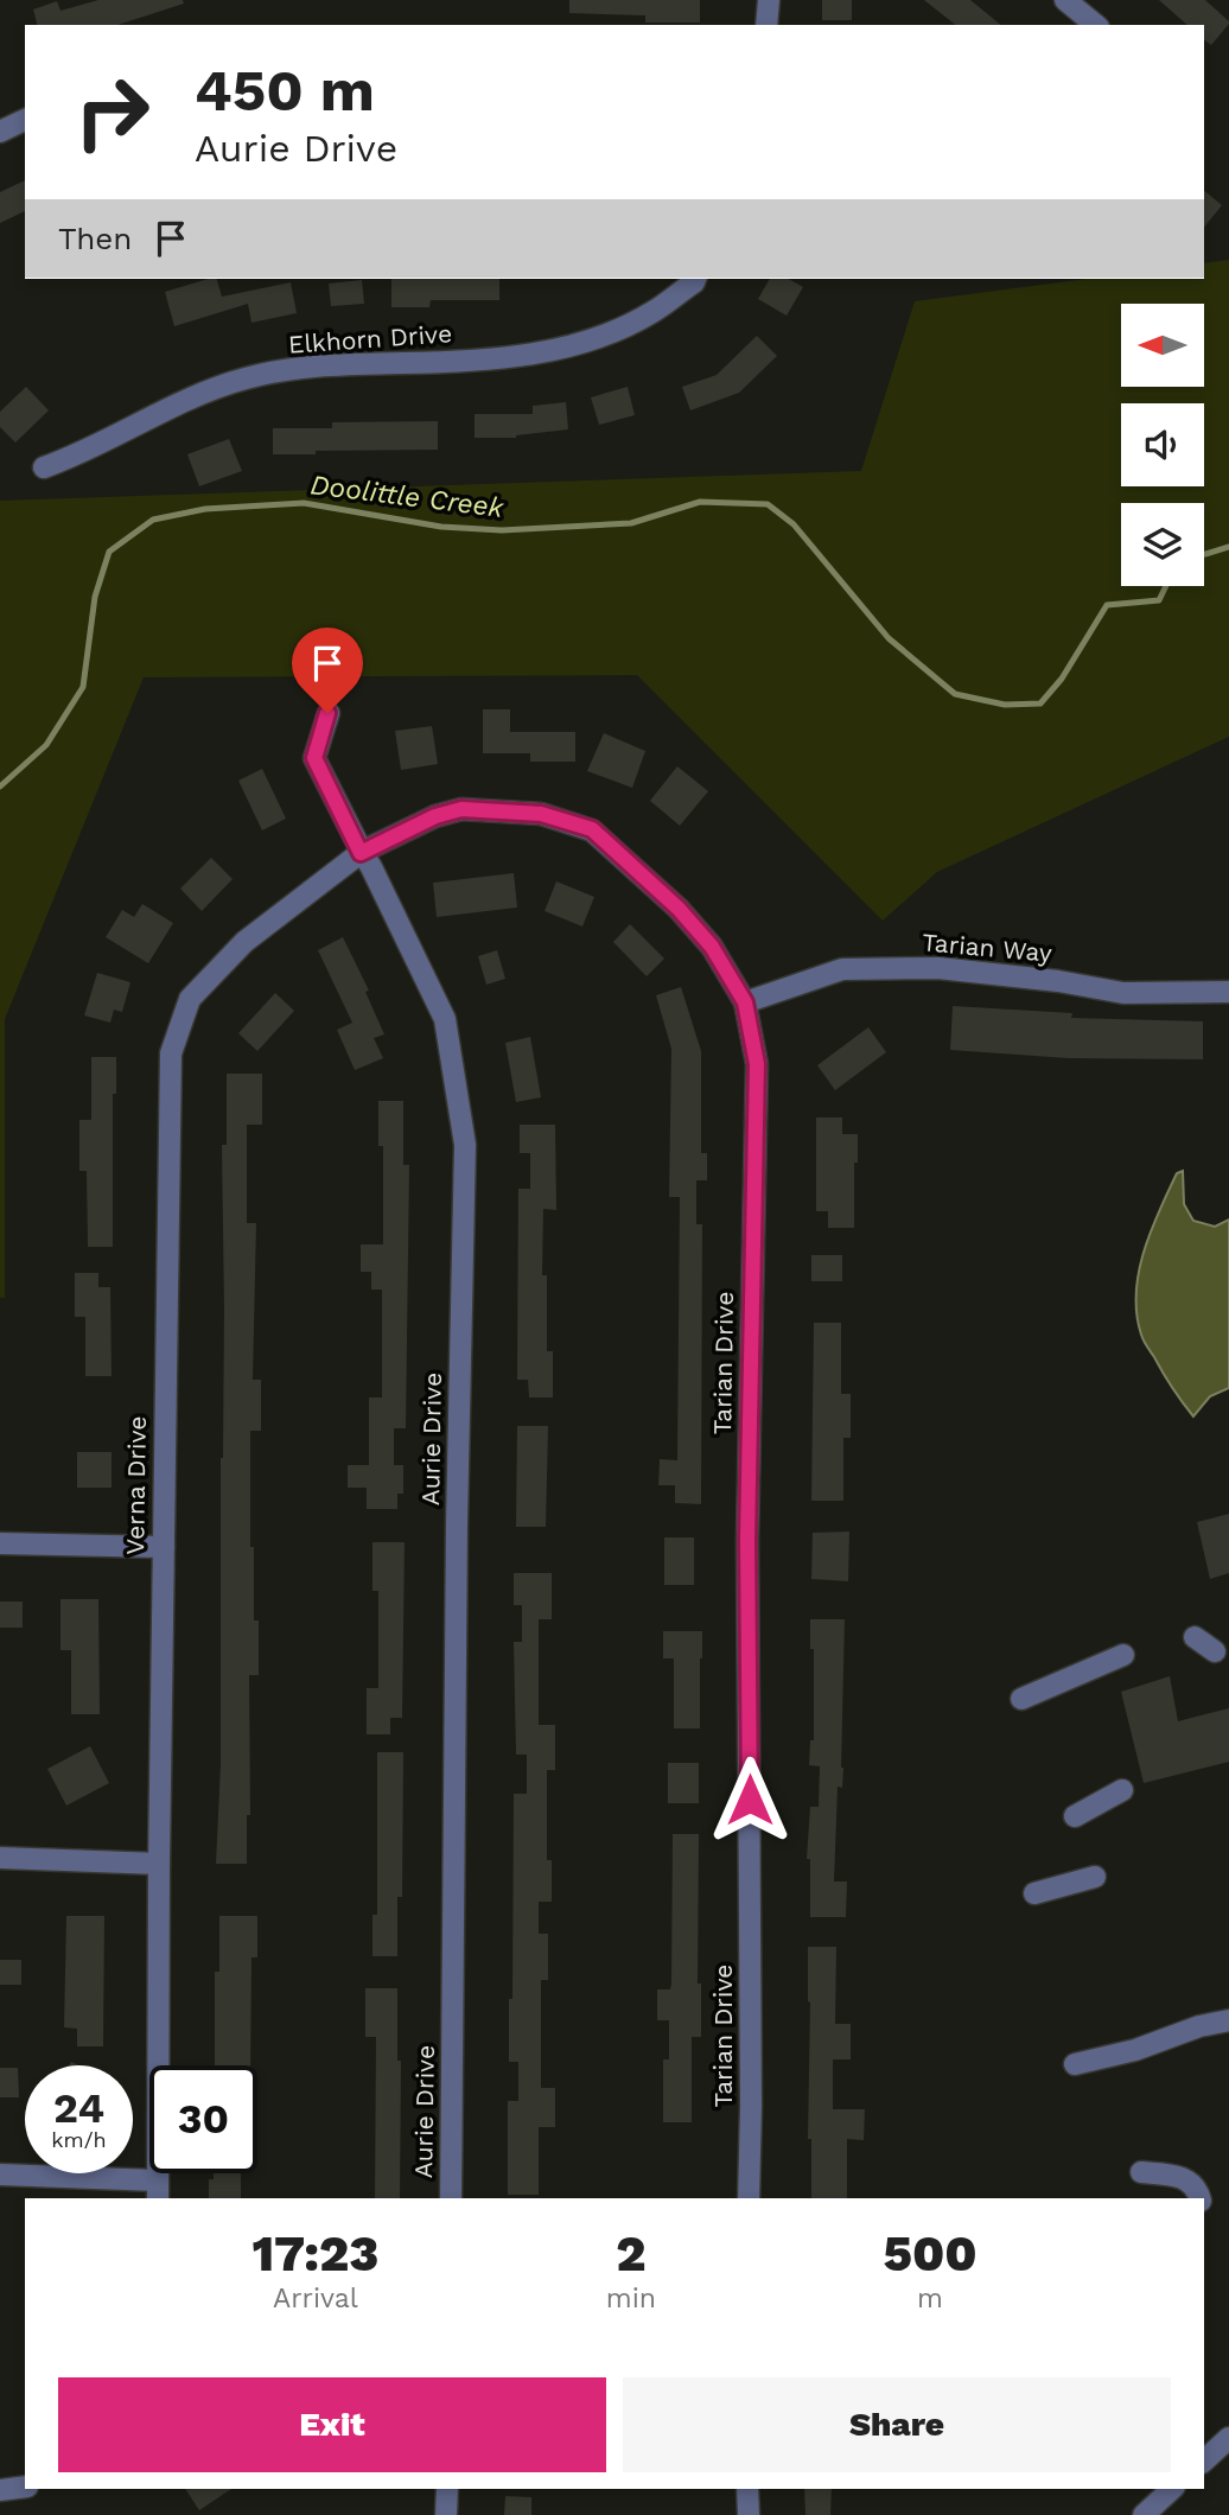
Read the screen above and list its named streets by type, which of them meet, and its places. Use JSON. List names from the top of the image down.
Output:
{
  "streets": {
    "street": [
      "Elkhorn Drive",
      "Tarian Way",
      "Tarian Drive",
      "Aurie Drive",
      "Verna Drive"
    ]
  },
  "crossings": [
    ["Tarian Way", "Tarian Drive"],
    ["Tarian Drive", "Aurie Drive"],
    ["Tarian Drive", "Verna Drive"],
    ["Aurie Drive", "Verna Drive"]
  ],
  "water": ["Doolittle Creek"],
  "north": "left",
  "page": {
    "turn": ["450 m", "Aurie Drive"],
    "then": "Then",
    "speed": "24 km/h",
    "limit": "30",
    "eta": [
      "17:23",
      "Arrival",
      "2",
      "min",
      "500",
      "m"
    ],
    "buttons": ["Exit", "Share"]
  }
}
